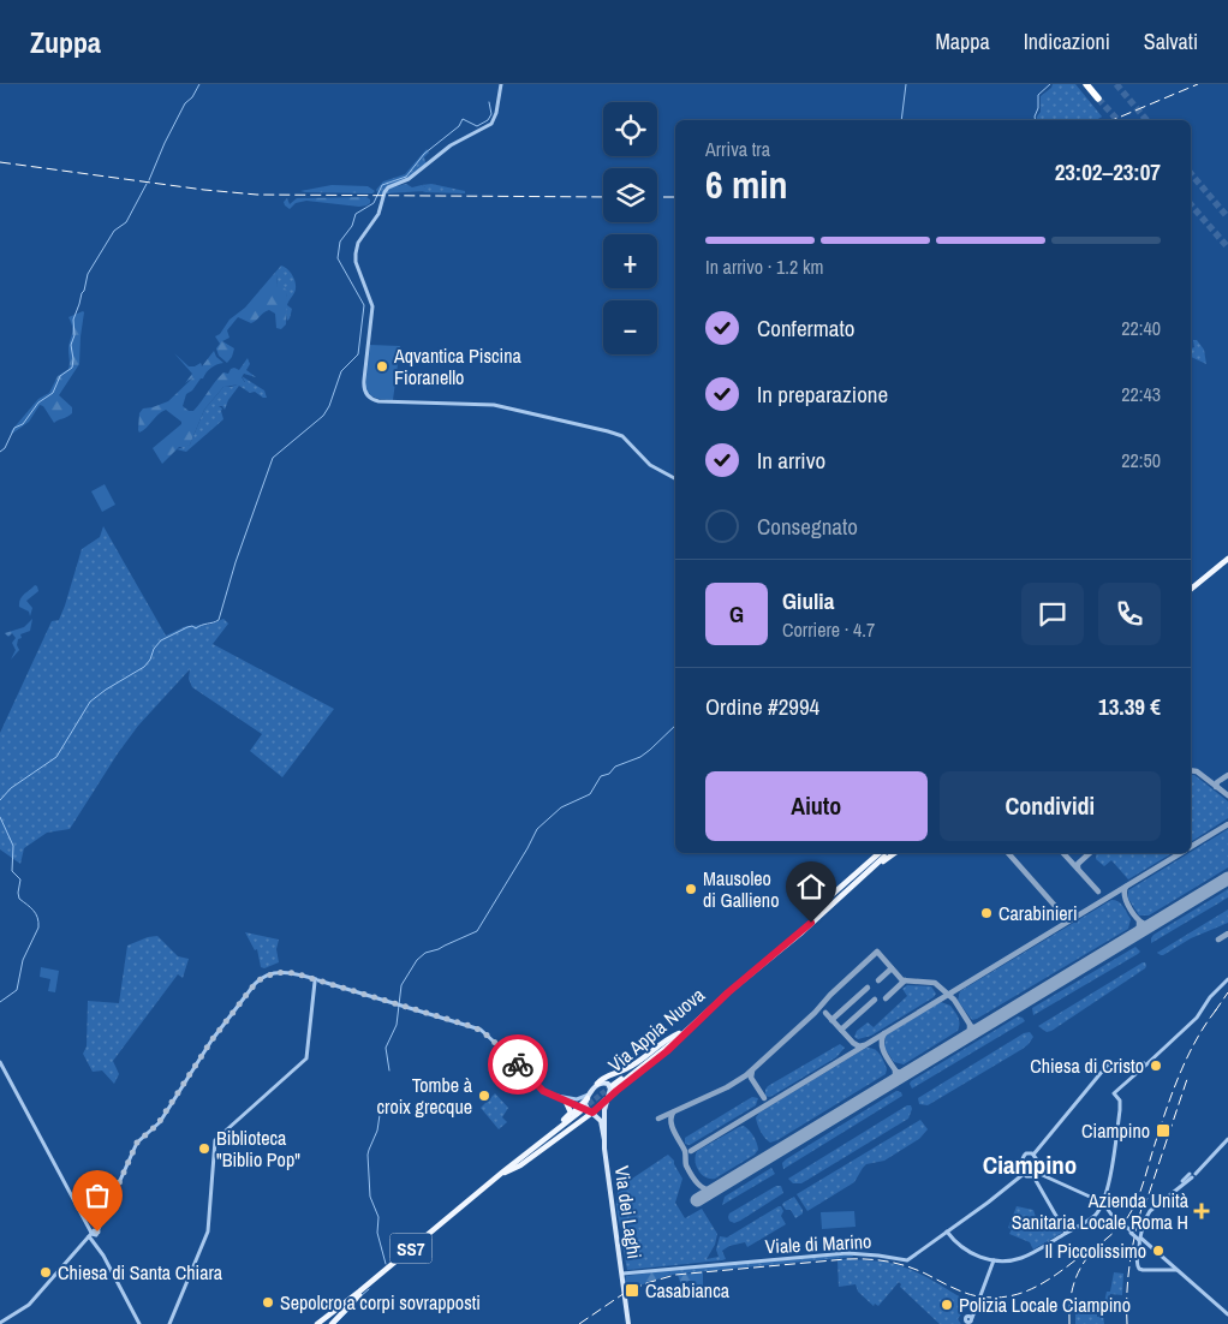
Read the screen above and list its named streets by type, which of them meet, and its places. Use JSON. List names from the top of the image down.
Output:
{
  "streets": {
    "main road": ["Via Appia Nuova", "Via dei Laghi", "SS7"],
    "street": ["Viale di Marino"]
  },
  "crossings": [
    ["Via dei Laghi", "Viale di Marino"]
  ],
  "districts": ["Ciampino"],
  "places": {
    "other": [
      "Aqvantica Piscina Fioranello",
      "Mausoleo di Gallieno",
      "Carabinieri",
      "Chiesa di Cristo",
      "Tombe à croix grecque",
      "Biblioteca \"Biblio Pop\"",
      "Il Piccolissimo",
      "Chiesa di Santa Chiara",
      "Sepolcro a corpi sovrapposti",
      "Polizia Locale Ciampino"
    ],
    "transit": ["Ciampino", "Casabianca"],
    "health": ["Azienda Unità Sanitaria Locale Roma H"]
  },
  "page": {
    "header": "Zuppa",
    "nav": ["Mappa", "Indicazioni", "Salvati"],
    "map_buttons": ["+", "−"],
    "heading": ["6 min", "Arriva tra", "23:02–23:07"],
    "panel": [
      "Giulia",
      "Corriere · 4.7",
      "Ordine #2994",
      "13.39 €"
    ],
    "bar": "In arrivo · 1.2 km",
    "list": [
      ["Confermato", "22:40"],
      ["In preparazione", "22:43"],
      ["In arrivo", "22:50"],
      "Consegnato"
    ],
    "round": "G",
    "buttons": ["Aiuto", "Condividi"]
  }
}
